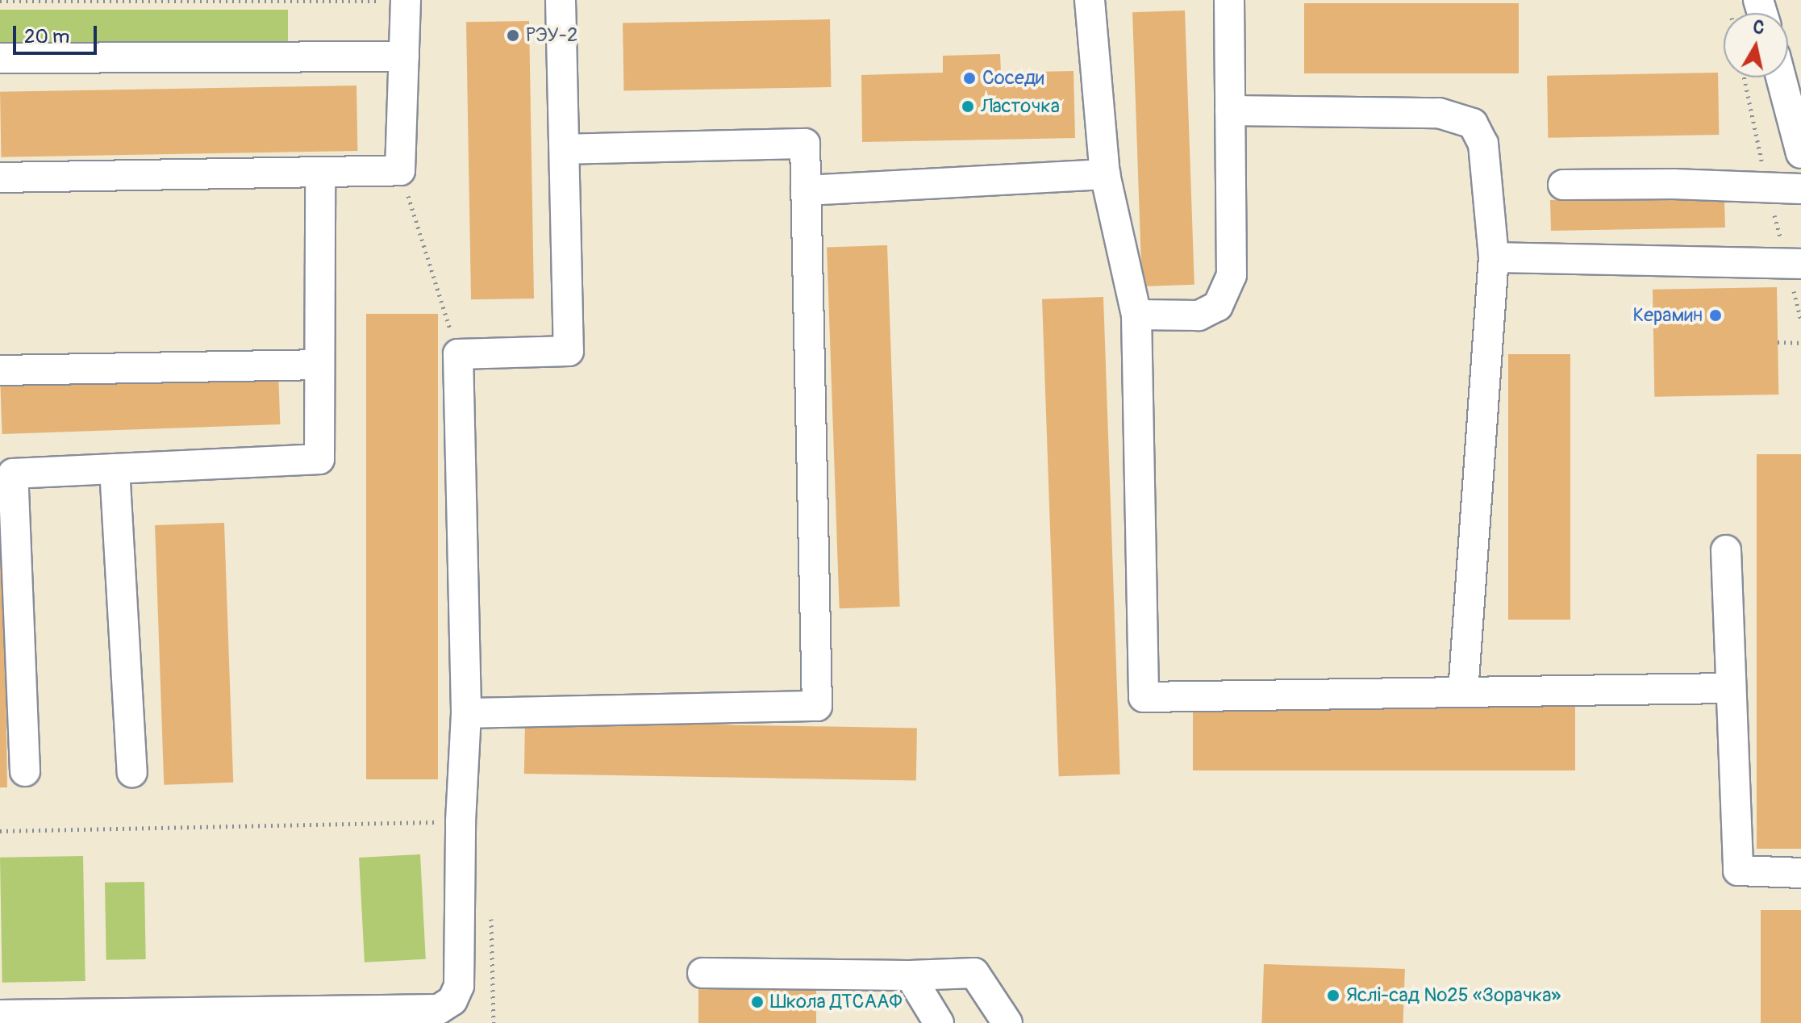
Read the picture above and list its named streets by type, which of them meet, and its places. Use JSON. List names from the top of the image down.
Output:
{
  "places": [
    "РЭУ-2",
    "Соседи",
    "Ласточка",
    "Керамин",
    "Яслі-сад №25 «Зорачка»",
    "Школа ДТСААФ"
  ],
  "scale_bar": "20 m",
  "north": "top"
}
